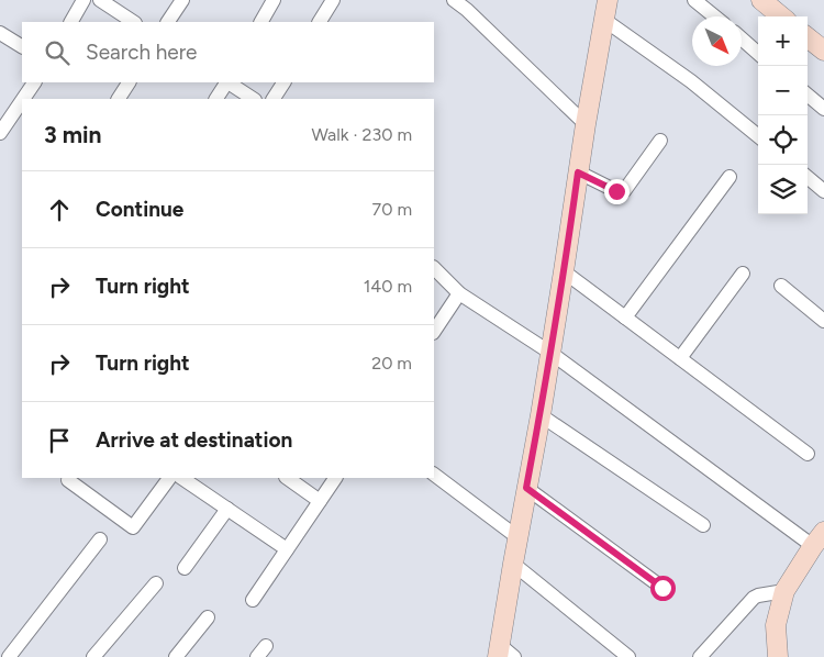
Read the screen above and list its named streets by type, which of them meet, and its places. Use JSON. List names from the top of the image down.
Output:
{
  "north": "bottom right",
  "page": {
    "map_buttons": ["+", "−"],
    "search": "Search here",
    "heading": ["3 min", "Walk · 230 m"],
    "list": [
      ["Continue", "70 m"],
      ["Turn right", "140 m"],
      ["Turn right", "20 m"],
      "Arrive at destination"
    ]
  }
}
